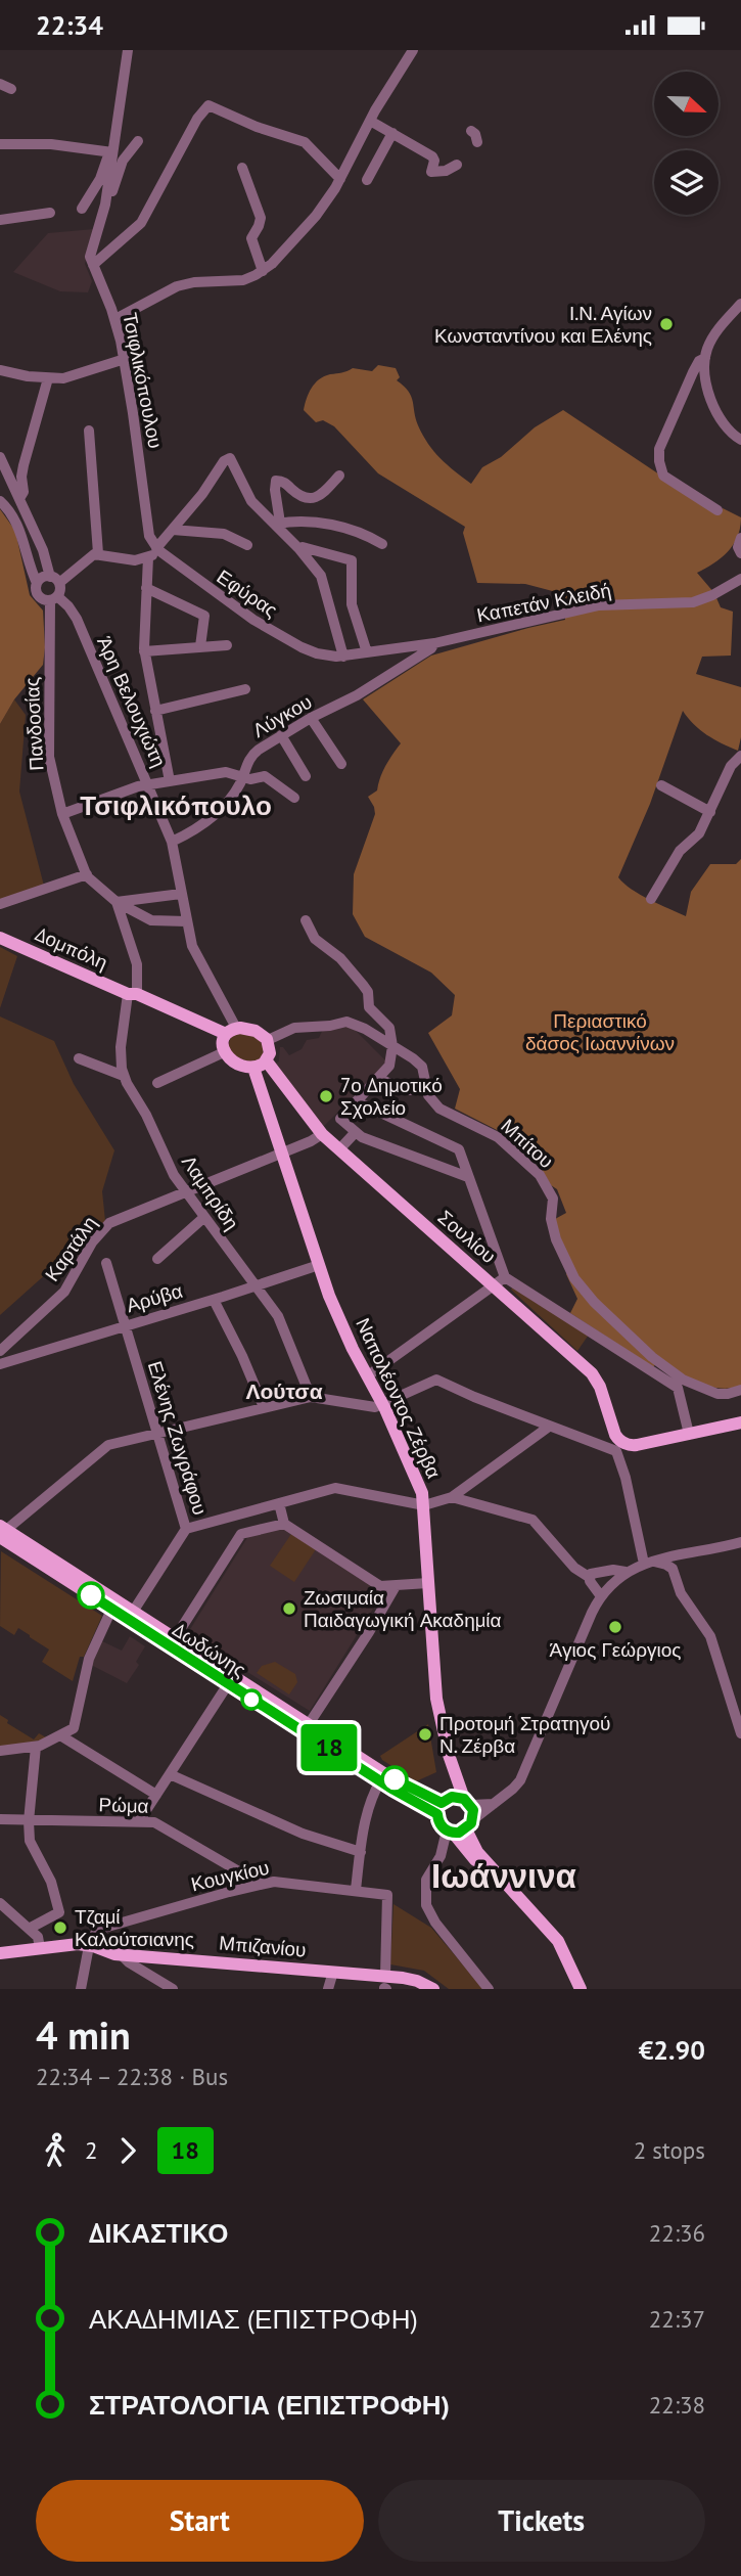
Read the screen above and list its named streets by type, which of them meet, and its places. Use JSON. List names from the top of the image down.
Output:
{
  "streets": {
    "main road": [
      "Δομπόλη",
      "Σουλίου",
      "Ναπολέοντος Ζέρβα",
      "Δωδώνης",
      "Μπιζανίου"
    ],
    "street": [
      "Τσιφλικόπουλου",
      "Εφύρας",
      "Καπετάν Κλειδή",
      "Άρη Βελουχιώτη",
      "Λύγκου",
      "Πανδοσίας",
      "Μπίτου",
      "Λαμπρίδη",
      "Καρτάλη",
      "Αρύβα",
      "Ελένης Ζωγράφου",
      "Ρώμα",
      "Κουγκίου"
    ]
  },
  "crossings": [
    ["Τσιφλικόπουλου", "Εφύρας"],
    ["Εφύρας", "Καπετάν Κλειδή"],
    ["Εφύρας", "Λύγκου"],
    ["Καπετάν Κλειδή", "Λύγκου"],
    ["Άρη Βελουχιώτη", "Λύγκου"],
    ["Άρη Βελουχιώτη", "Πανδοσίας"],
    ["Άρη Βελουχιώτη", "Δομπόλη"],
    ["Άρη Βελουχιώτη", "Μπίτου"],
    ["Άρη Βελουχιώτη", "Σουλίου"],
    ["Άρη Βελουχιώτη", "Ναπολέοντος Ζέρβα"],
    ["Δομπόλη", "Μπίτου"],
    ["Δομπόλη", "Λαμπρίδη"],
    ["Δομπόλη", "Σουλίου"],
    ["Δομπόλη", "Ναπολέοντος Ζέρβα"],
    ["Μπίτου", "Σουλίου"],
    ["Μπίτου", "Ναπολέοντος Ζέρβα"],
    ["Λαμπρίδη", "Καρτάλη"],
    ["Λαμπρίδη", "Αρύβα"],
    ["Σουλίου", "Καρτάλη"],
    ["Σουλίου", "Ναπολέοντος Ζέρβα"],
    ["Καρτάλη", "Ναπολέοντος Ζέρβα"],
    ["Αρύβα", "Ναπολέοντος Ζέρβα"],
    ["Αρύβα", "Ελένης Ζωγράφου"],
    ["Ελένης Ζωγράφου", "Δωδώνης"],
    ["Ρώμα", "Κουγκίου"],
    ["Κουγκίου", "Μπιζανίου"]
  ],
  "districts": ["Τσιφλικόπουλο", "Λούτσα", "Ιωάννινα"],
  "parks": ["Περιαστικό δάσος Ιωαννίνων"],
  "places": [
    "Ι.Ν. Αγίων Κωνσταντίνου και Ελένης",
    "7ο Δημοτικό Σχολείο",
    "Ζωσιμαία Παιδαγωγική Ακαδημία",
    "Άγιος Γεώργιος",
    "Προτομή Στρατηγού Ν. Ζέρβα",
    "Τζαμί Καλούτσιανης"
  ],
  "lines": ["bus line 18"],
  "north": "right",
  "page": {
    "status": "22:34",
    "on_map": "18",
    "heading": ["4 min", "22:34 – 22:38 · Bus", "€2.90"],
    "legs": ["2", "18", "2 stops"],
    "list": [
      {
        "name": "ΔΙΚΑΣΤΙΚΟ",
        "value": "22:36"
      },
      {
        "name": "ΑΚΑΔΗΜΙΑΣ (ΕΠΙΣΤΡΟΦΗ)",
        "value": "22:37"
      },
      {
        "name": "ΣΤΡΑΤΟΛΟΓΙΑ (ΕΠΙΣΤΡΟΦΗ)",
        "value": "22:38"
      }
    ],
    "buttons": ["Start", "Tickets"]
  }
}
